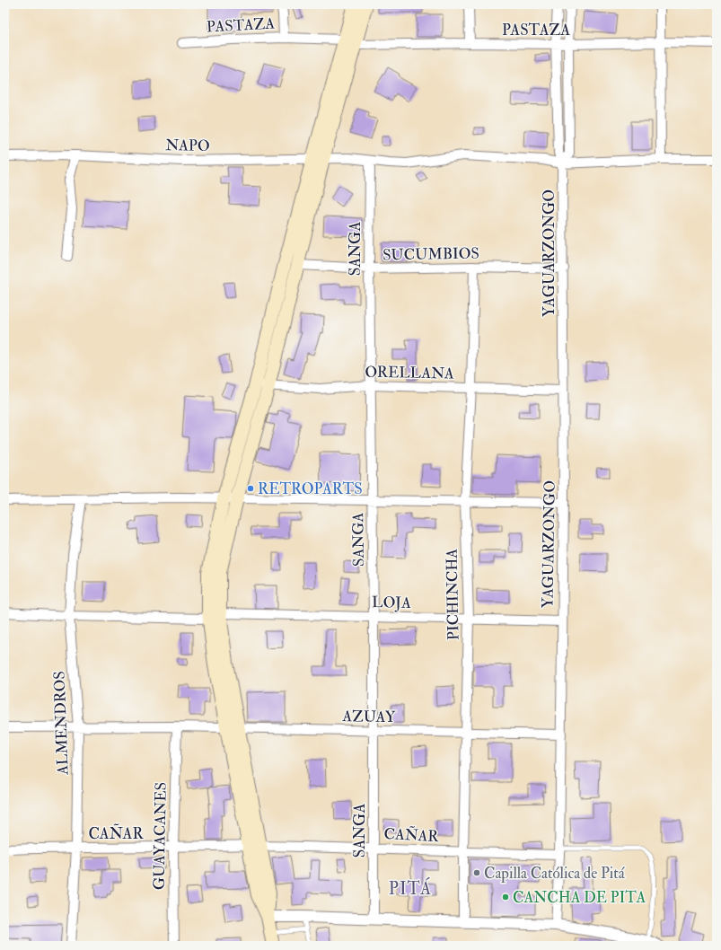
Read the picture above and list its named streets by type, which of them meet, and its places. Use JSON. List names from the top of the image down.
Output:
{
  "streets": {
    "street": [
      "PASTAZA",
      "NAPO",
      "SANGA",
      "YAGUARZONGO",
      "SUCUMBIOS",
      "ORELLANA",
      "PICHINCHA",
      "LOJA",
      "AZUAY",
      "ALMENDROS",
      "CAÑAR",
      "GUAYACANES"
    ]
  },
  "crossings": [
    ["PASTAZA", "YAGUARZONGO"],
    ["NAPO", "SANGA"],
    ["NAPO", "YAGUARZONGO"],
    ["SANGA", "SUCUMBIOS"],
    ["SANGA", "ORELLANA"],
    ["SANGA", "LOJA"],
    ["SANGA", "AZUAY"],
    ["SANGA", "CAÑAR"],
    ["YAGUARZONGO", "SUCUMBIOS"],
    ["YAGUARZONGO", "ORELLANA"],
    ["YAGUARZONGO", "LOJA"],
    ["YAGUARZONGO", "AZUAY"],
    ["YAGUARZONGO", "CAÑAR"],
    ["SUCUMBIOS", "PICHINCHA"],
    ["ORELLANA", "PICHINCHA"],
    ["PICHINCHA", "LOJA"],
    ["PICHINCHA", "AZUAY"],
    ["PICHINCHA", "CAÑAR"],
    ["AZUAY", "ALMENDROS"],
    ["AZUAY", "GUAYACANES"],
    ["ALMENDROS", "CAÑAR"],
    ["CAÑAR", "GUAYACANES"]
  ],
  "districts": ["PITÁ"],
  "places": ["RETROPARTS", "Capilla Católica de Pitá", "CANCHA DE PITA"]
}
